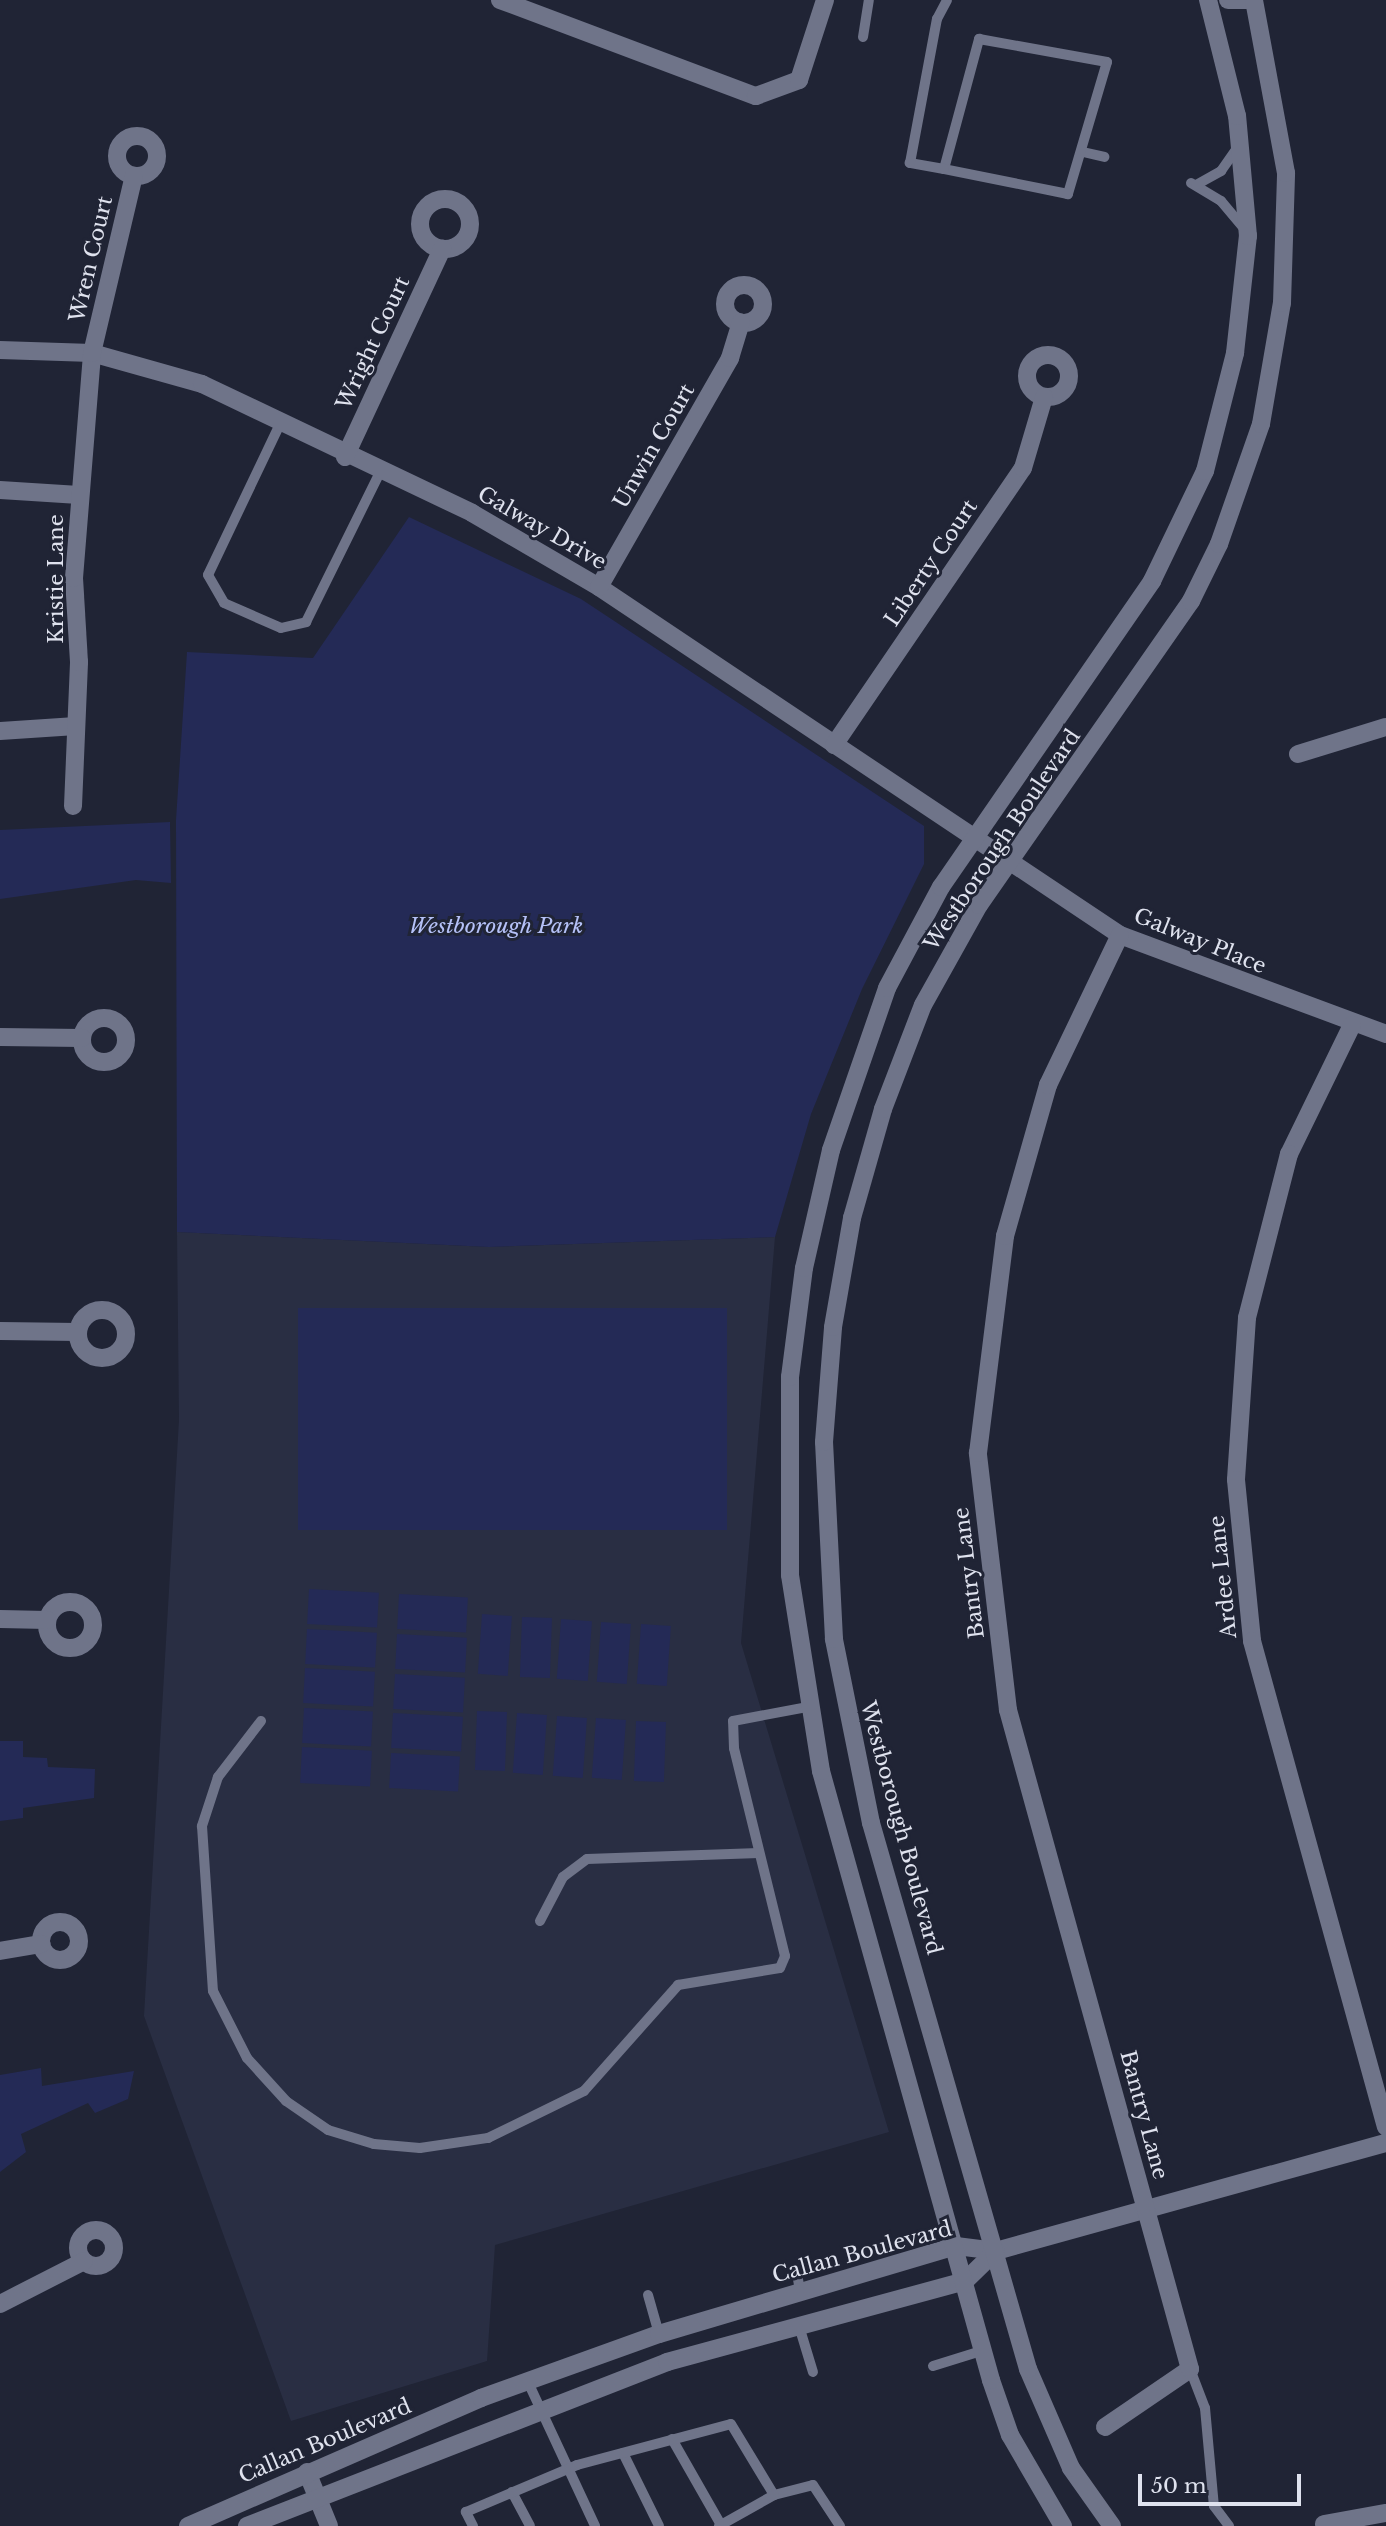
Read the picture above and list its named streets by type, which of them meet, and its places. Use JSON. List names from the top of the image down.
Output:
{
  "streets": {
    "street": [
      "Wren Court",
      "Wright Court",
      "Unwin Court",
      "Galway Drive",
      "Liberty Court",
      "Kristie Lane",
      "Westborough Boulevard",
      "Galway Place",
      "Bantry Lane",
      "Ardee Lane",
      "Callan Boulevard"
    ]
  },
  "crossings": [
    ["Wren Court", "Galway Drive"],
    ["Wren Court", "Kristie Lane"],
    ["Wright Court", "Galway Drive"],
    ["Unwin Court", "Galway Drive"],
    ["Galway Drive", "Liberty Court"],
    ["Galway Drive", "Kristie Lane"],
    ["Galway Drive", "Westborough Boulevard"],
    ["Galway Drive", "Galway Place"],
    ["Westborough Boulevard", "Galway Place"],
    ["Westborough Boulevard", "Callan Boulevard"],
    ["Galway Place", "Bantry Lane"],
    ["Galway Place", "Ardee Lane"]
  ],
  "parks": ["Westborough Park"],
  "scale_bar": "50 m"
}
